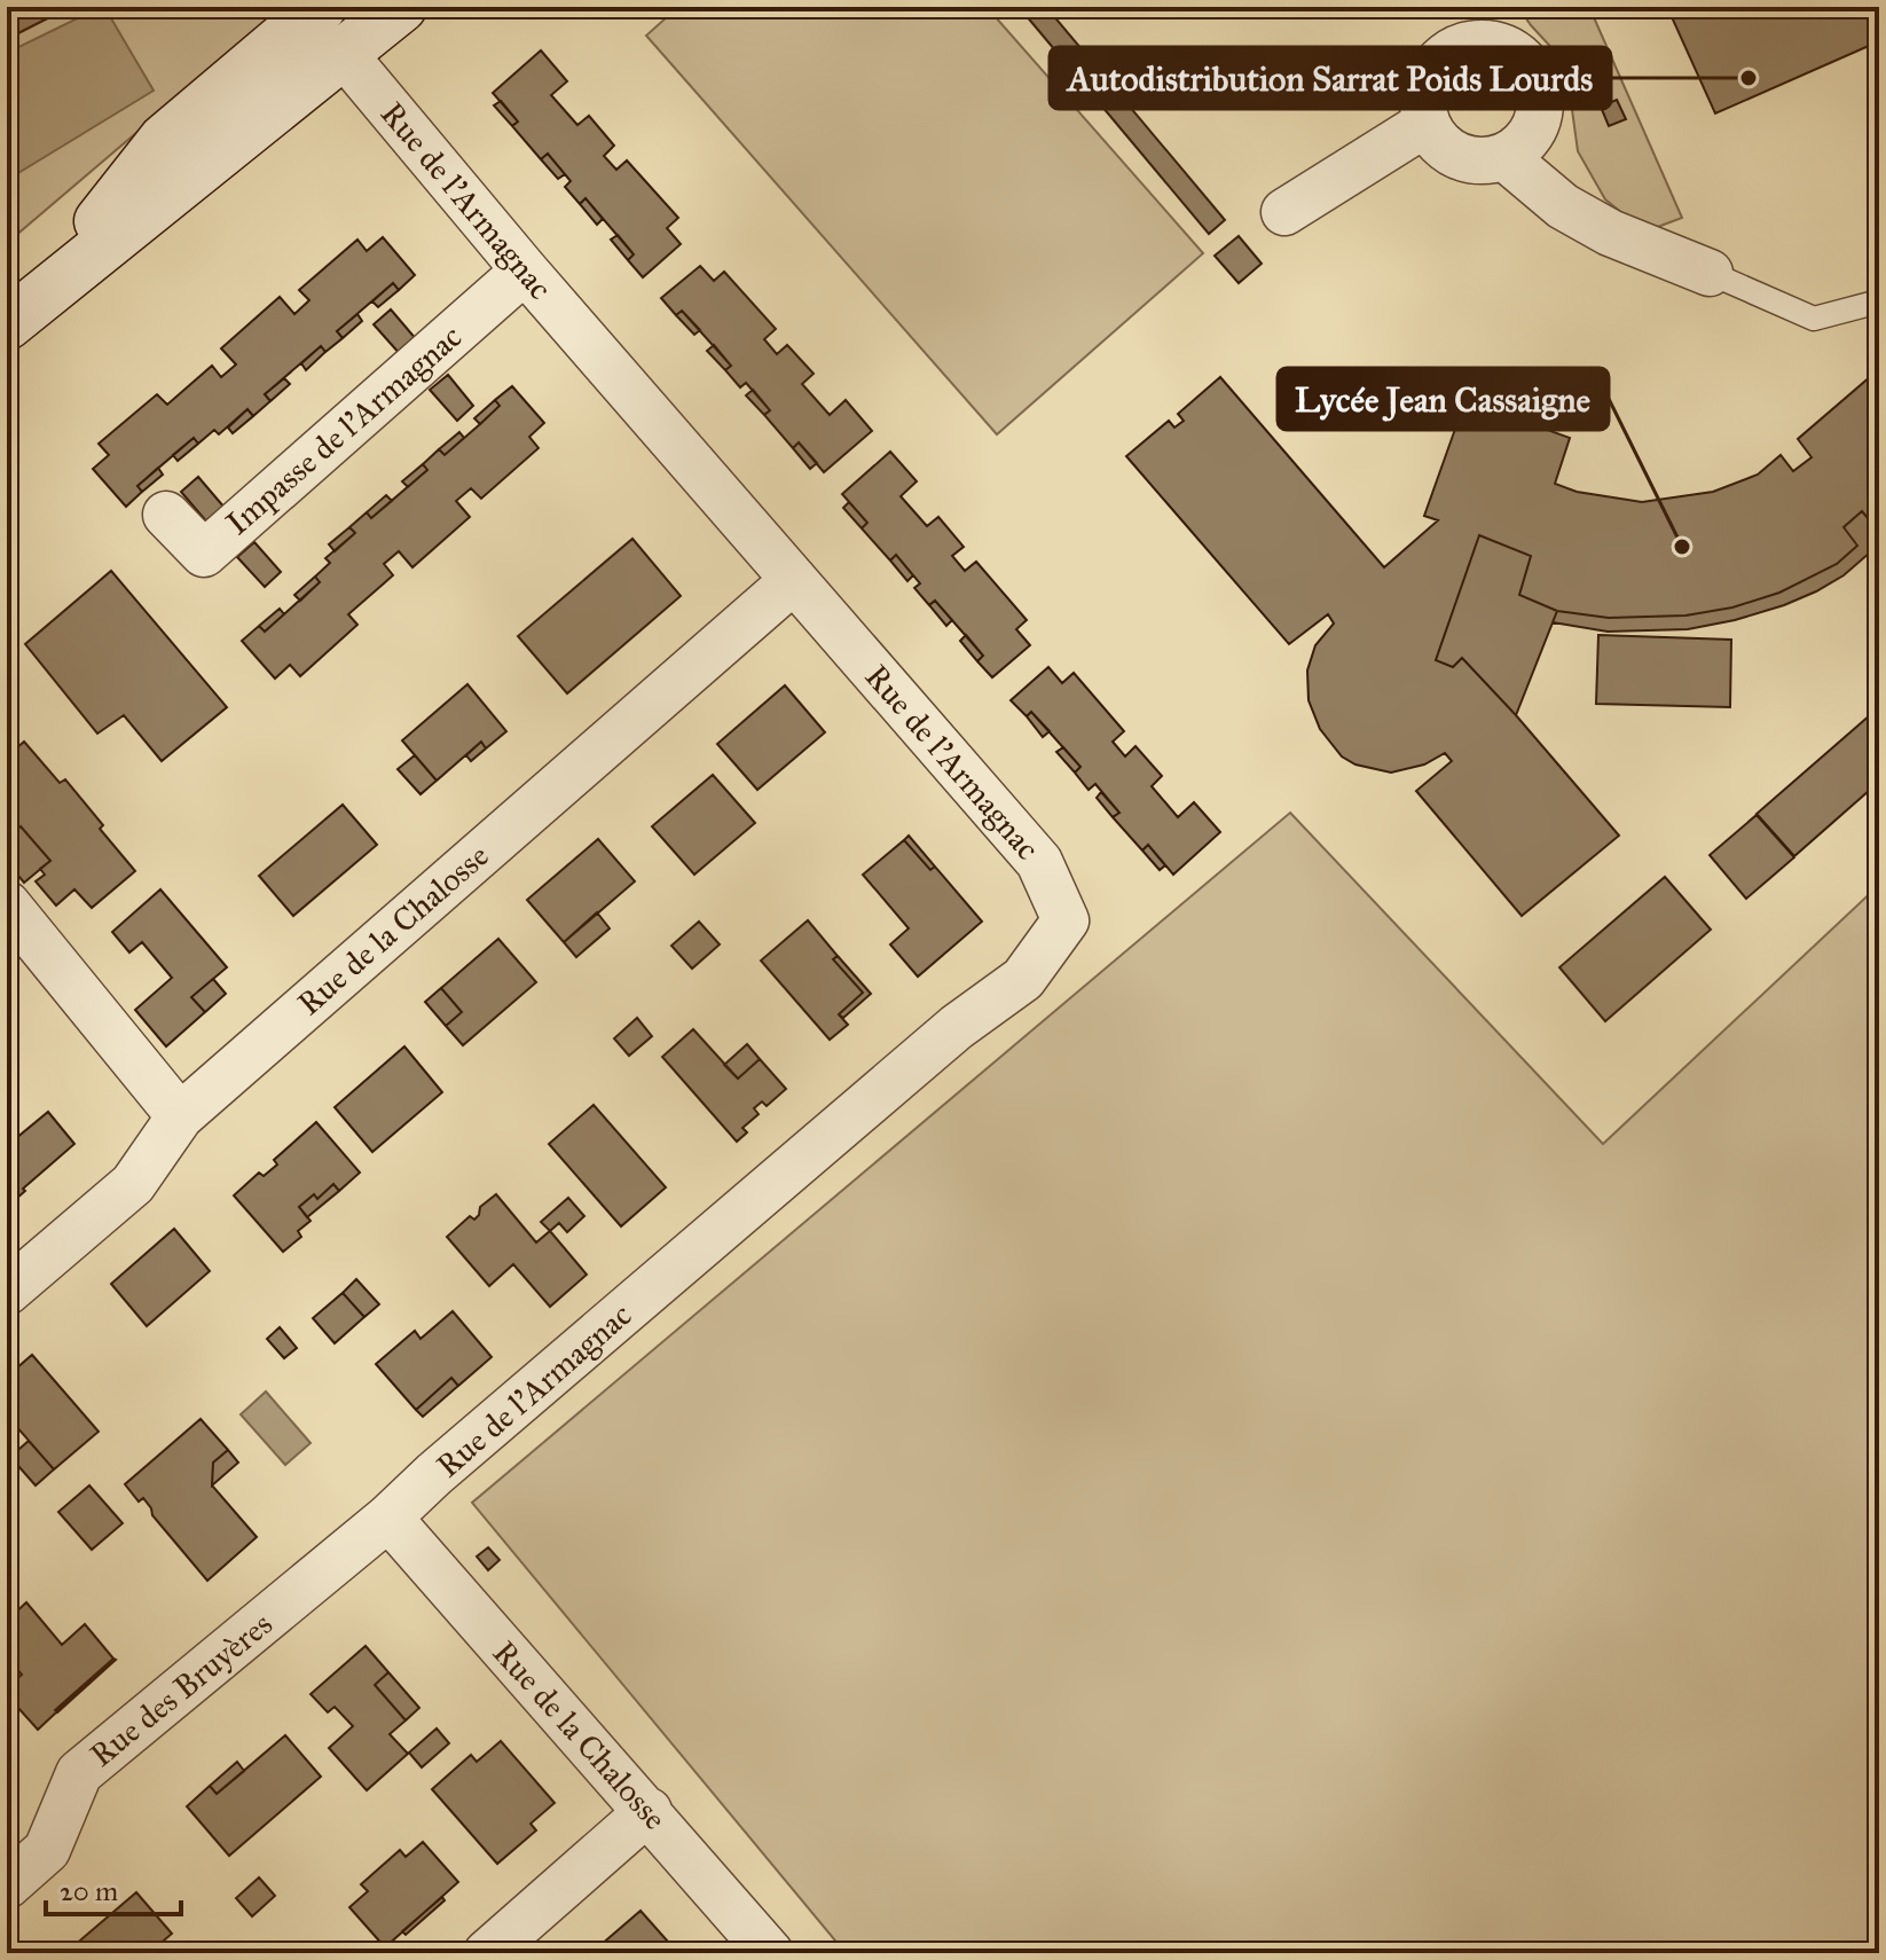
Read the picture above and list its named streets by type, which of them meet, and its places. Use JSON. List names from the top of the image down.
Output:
{
  "streets": {
    "street": [
      "Rue de l'Armagnac",
      "Impasse de l'Armagnac",
      "Rue de la Chalosse",
      "Rue des Bruyères"
    ]
  },
  "crossings": [
    ["Rue de l'Armagnac", "Impasse de l'Armagnac"],
    ["Rue de l'Armagnac", "Rue de la Chalosse"],
    ["Rue de l'Armagnac", "Rue des Bruyères"],
    ["Rue de la Chalosse", "Rue des Bruyères"]
  ],
  "places": ["Autodistribution Sarrat Poids Lourds", "Lycée Jean Cassaigne"],
  "scale_bar": "20 m"
}
